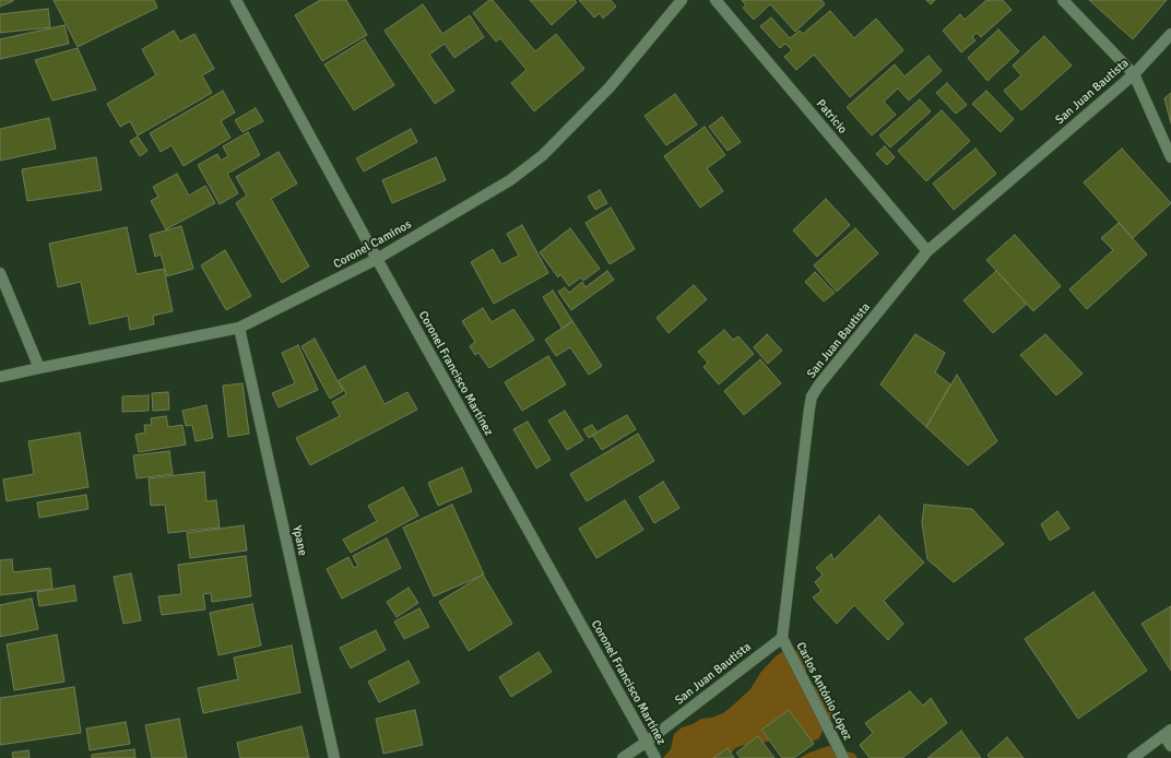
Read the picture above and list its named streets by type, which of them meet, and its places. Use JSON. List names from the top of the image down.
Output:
{
  "streets": {
    "street": [
      "San Juan Bautista",
      "Patricio",
      "Coronel Caminos",
      "Coronel Francisco Martínez",
      "Ypane",
      "Carlos António López"
    ]
  },
  "crossings": [
    ["San Juan Bautista", "Patricio"],
    ["San Juan Bautista", "Coronel Francisco Martínez"],
    ["San Juan Bautista", "Carlos António López"],
    ["Coronel Caminos", "Coronel Francisco Martínez"],
    ["Coronel Caminos", "Ypane"]
  ]
}
